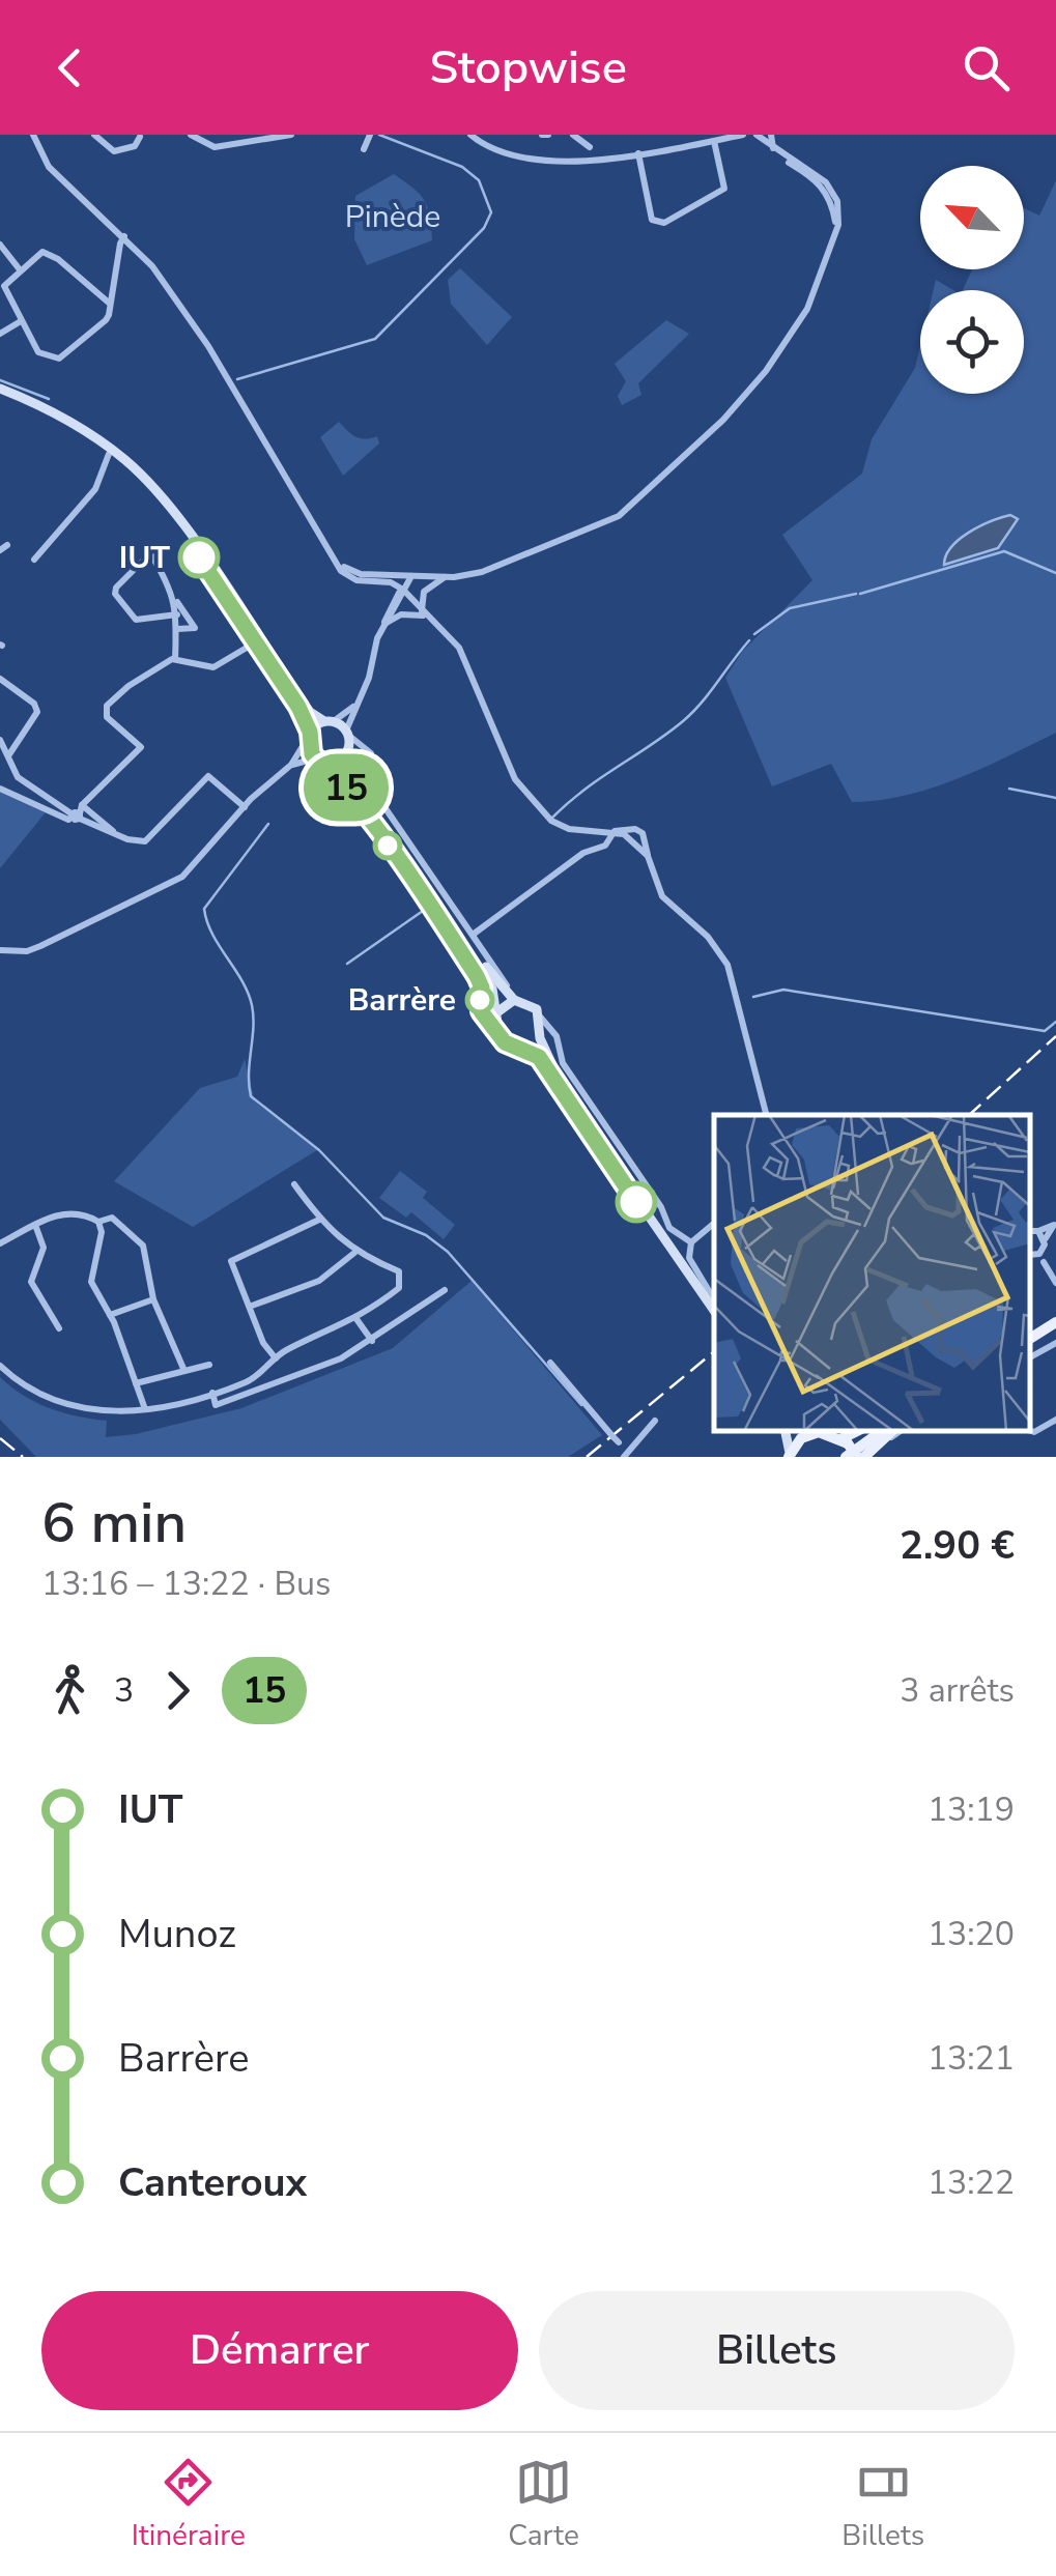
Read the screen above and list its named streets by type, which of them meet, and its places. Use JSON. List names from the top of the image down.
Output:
{
  "parks": ["Pinède"],
  "places": ["IUT", "Barrère"],
  "lines": ["bus line 15"],
  "north": "top left",
  "page": {
    "header": "Stopwise",
    "on_map": "15",
    "heading": ["6 min", "13:16 – 13:22 · Bus", "2.90 €"],
    "legs": ["3", "15", "3 arrêts"],
    "list": [
      {
        "name": "IUT",
        "value": "13:19"
      },
      {
        "name": "Munoz",
        "value": "13:20"
      },
      {
        "name": "Barrère",
        "value": "13:21"
      },
      {
        "name": "Canteroux",
        "value": "13:22"
      }
    ],
    "buttons": ["Démarrer", "Billets"],
    "tabs": ["Itinéraire", "Carte", "Billets"]
  }
}
